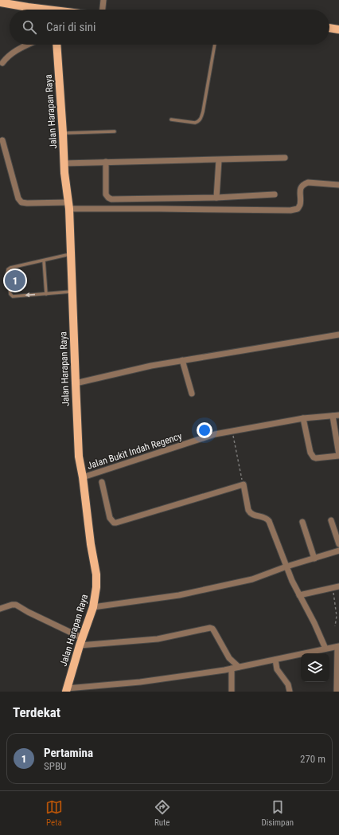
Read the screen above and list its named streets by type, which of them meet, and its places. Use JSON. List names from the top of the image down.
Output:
{
  "streets": {
    "main road": ["Jalan Harapan Raya"],
    "street": ["Jalan Bukit Indah Regency"]
  },
  "crossings": [
    ["Jalan Harapan Raya", "Jalan Bukit Indah Regency"]
  ],
  "page": {
    "search": "Cari di sini",
    "pins": "1",
    "heading": "Terdekat",
    "list": [
      {
        "mark": "1",
        "name": "Pertamina",
        "note": "SPBU",
        "value": "270 m"
      }
    ],
    "nav": ["Peta", "Rute", "Disimpan"]
  }
}
